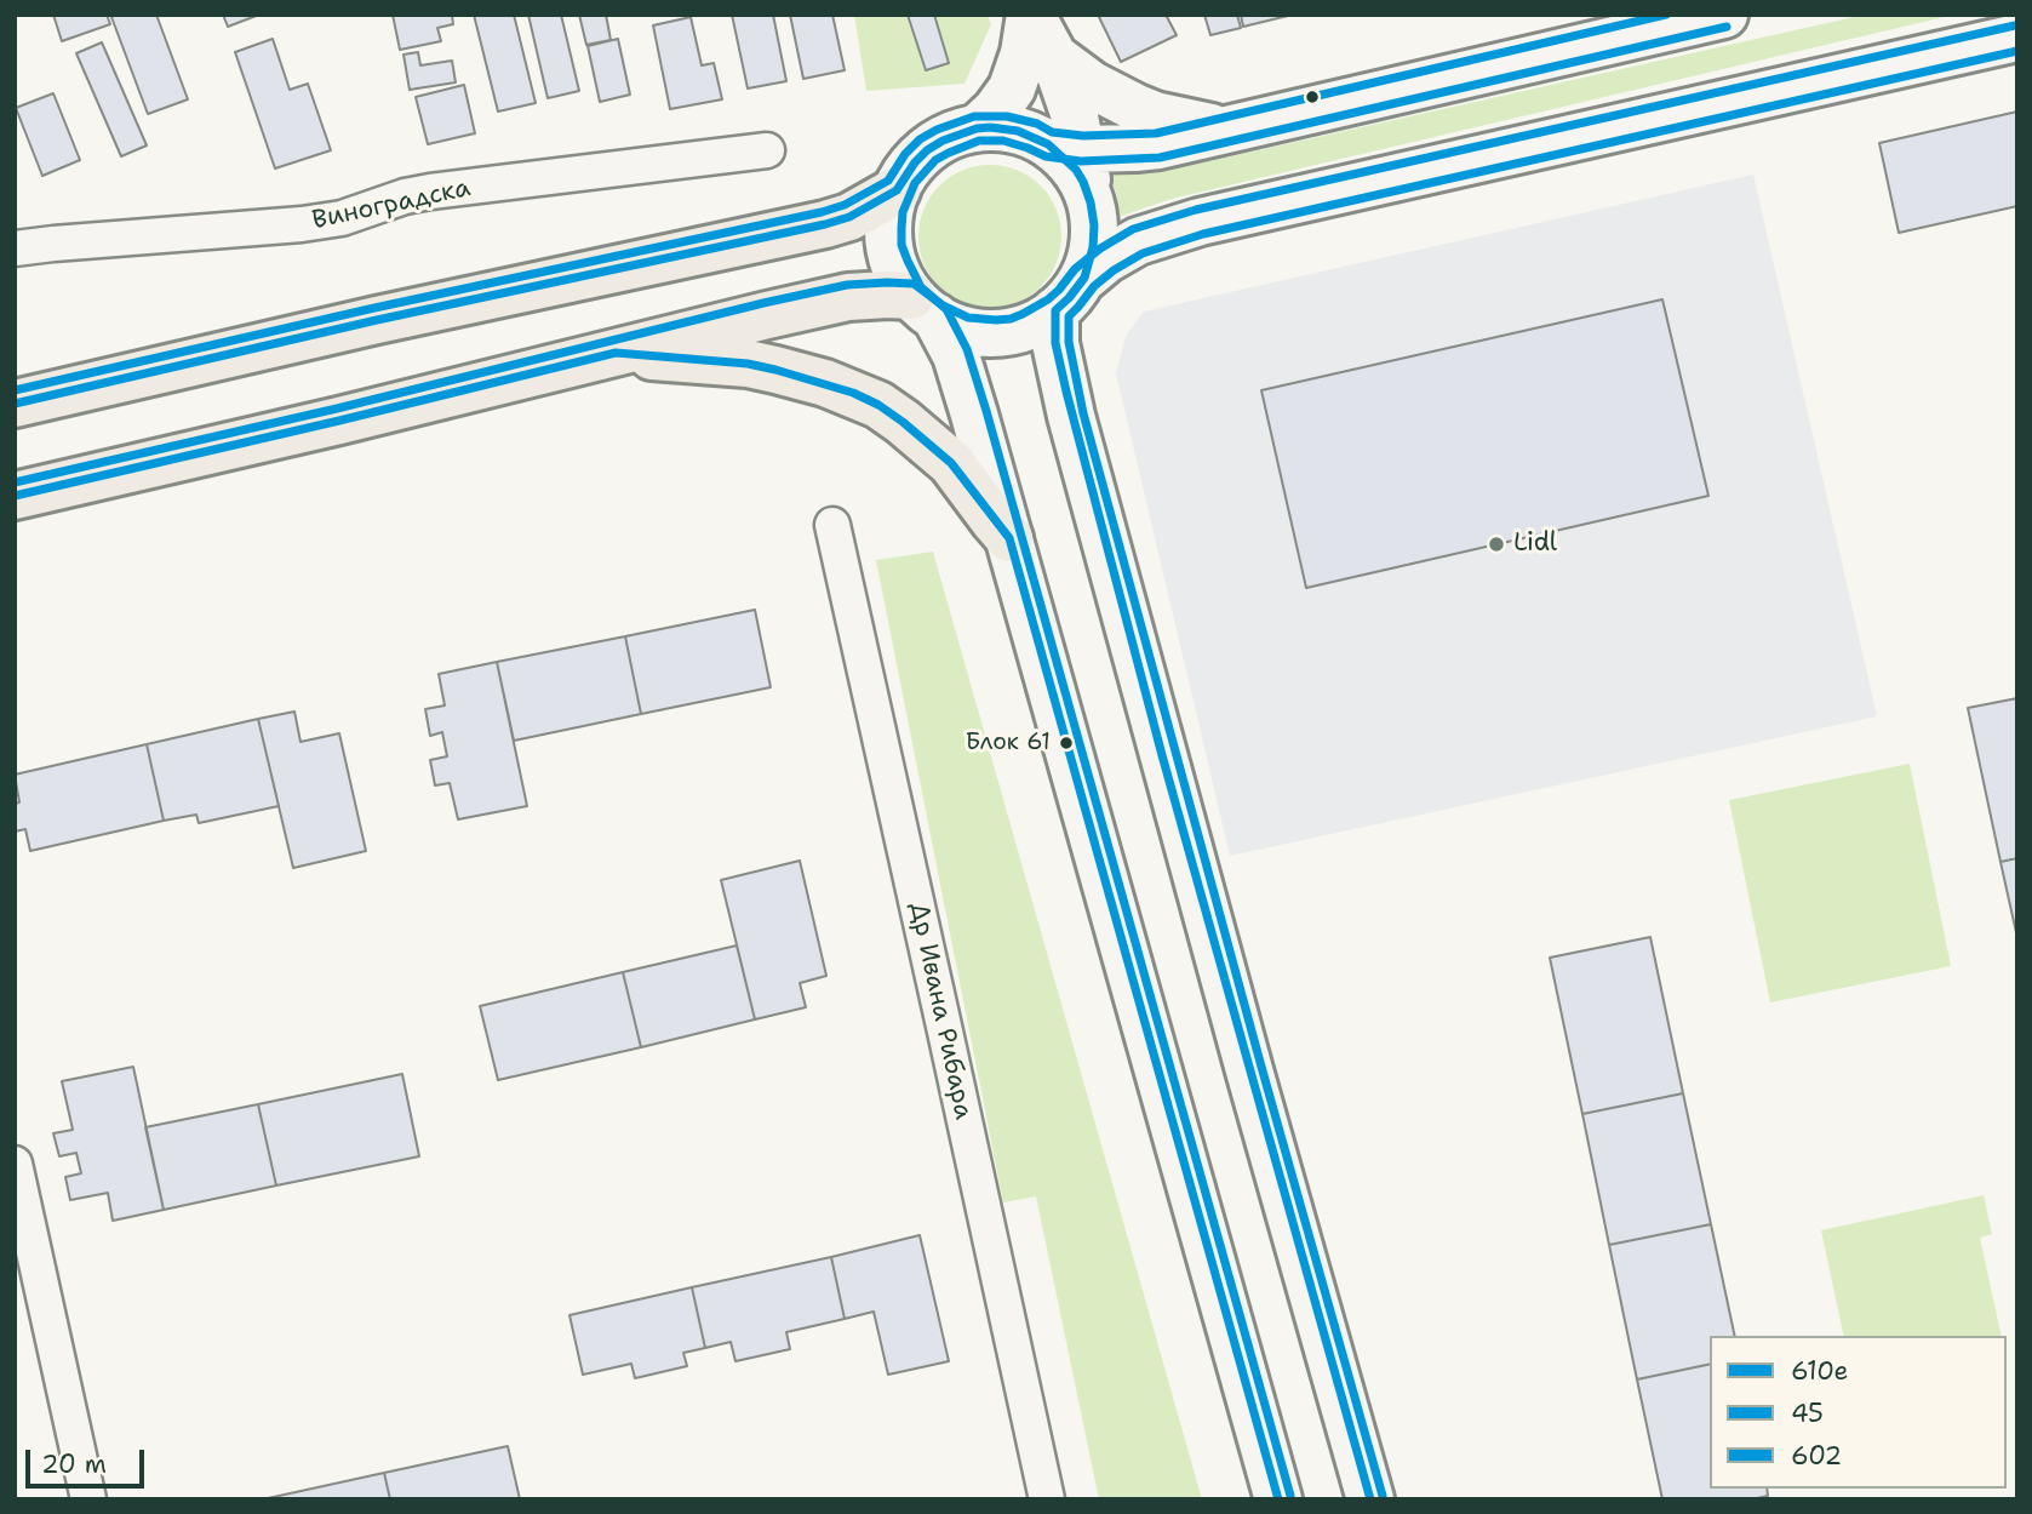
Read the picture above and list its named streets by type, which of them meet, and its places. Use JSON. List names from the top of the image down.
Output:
{
  "streets": {
    "street": ["Виноградска", "Др Ивана Рибара"]
  },
  "places": ["Lidl", "Блок 61"],
  "lines": ["transit line 602", "transit line 45", "transit line 610e"],
  "legend": ["610e", "45", "602"],
  "scale_bar": "20 m"
}
